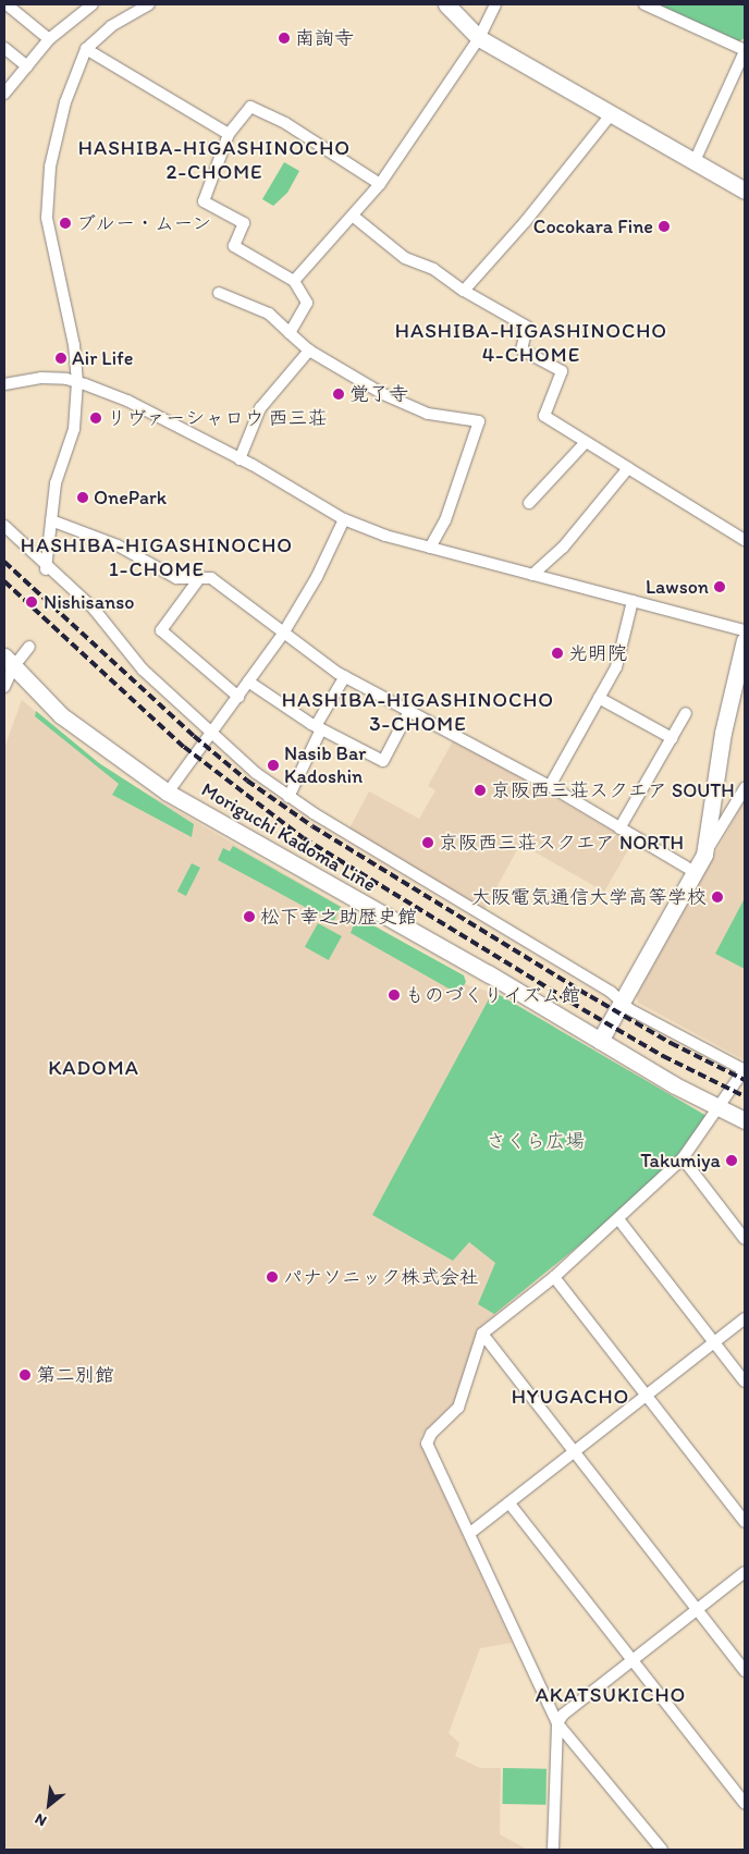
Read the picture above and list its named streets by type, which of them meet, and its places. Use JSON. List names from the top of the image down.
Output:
{
  "streets": {
    "main road": ["Moriguchi Kadoma Line"]
  },
  "districts": [
    "HASHIBA-HIGASHINOCHO 2-CHOME",
    "HASHIBA-HIGASHINOCHO 4-CHOME",
    "HASHIBA-HIGASHINOCHO 1-CHOME",
    "HASHIBA-HIGASHINOCHO 3-CHOME",
    "KADOMA",
    "HYUGACHO",
    "AKATSUKICHO"
  ],
  "parks": ["さくら広場"],
  "places": [
    "南詢寺",
    "ブルー・ムーン",
    "Cocokara Fine",
    "Air Life",
    "覚了寺",
    "リヴァーシャロウ 西三荘",
    "OnePark",
    "Lawson",
    "Nishisanso",
    "光明院",
    "Nasib Bar Kadoshin",
    "京阪西三荘スクエア SOUTH",
    "京阪西三荘スクエア NORTH",
    "大阪電気通信大学高等学校",
    "松下幸之助歴史館",
    "ものづくりイズム館",
    "Takumiya",
    "パナソニック株式会社",
    "第二別館"
  ],
  "north": "bottom left"
}
